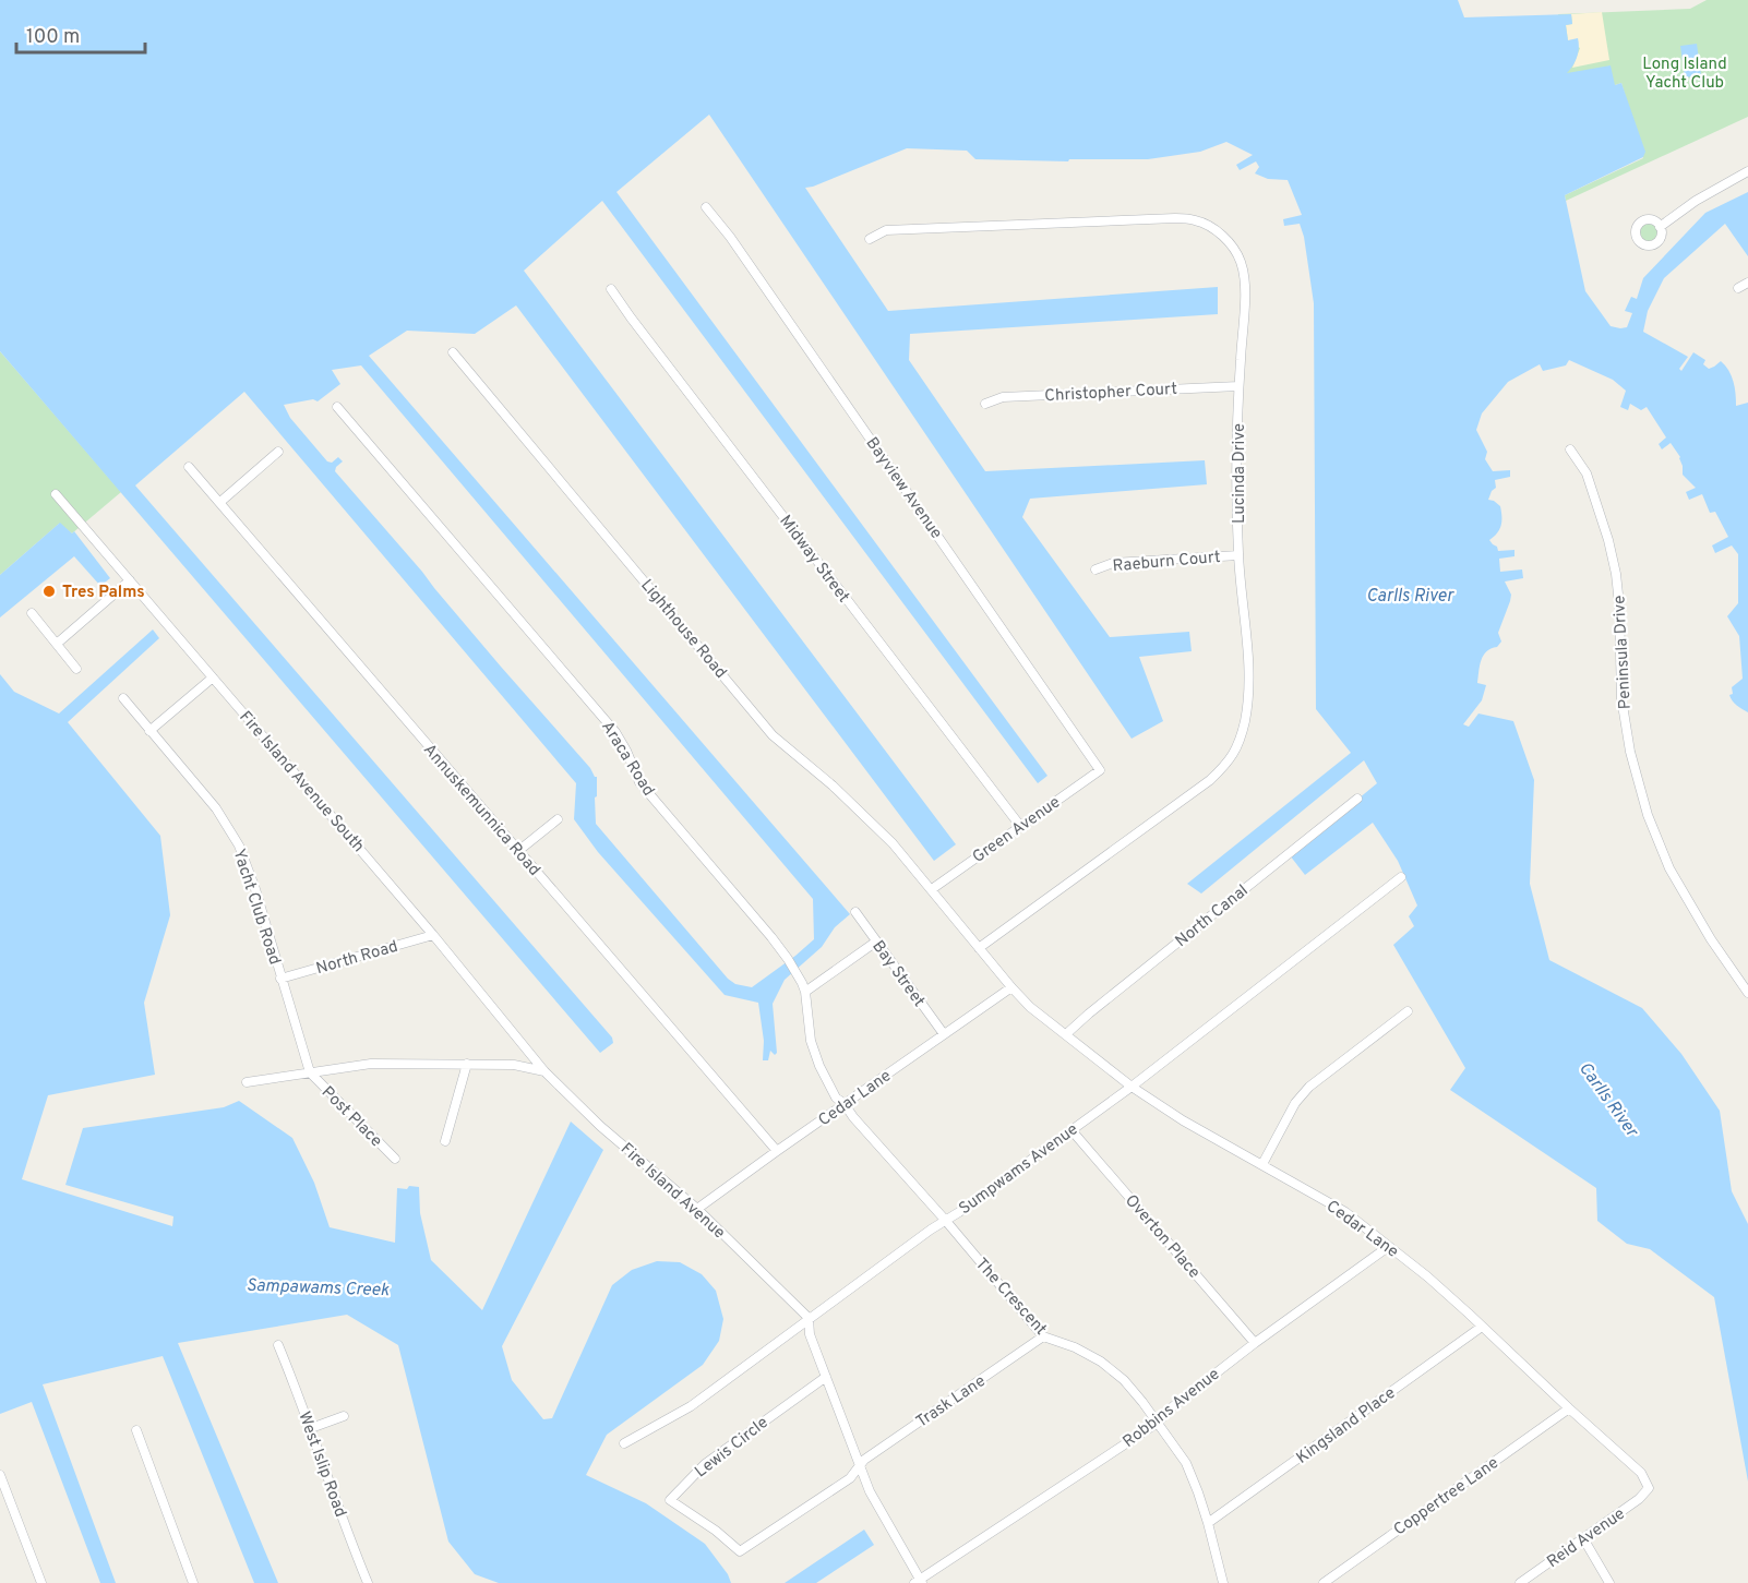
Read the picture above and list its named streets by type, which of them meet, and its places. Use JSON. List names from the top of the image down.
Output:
{
  "streets": {
    "street": [
      "Christopher Court",
      "Lucinda Drive",
      "Bayview Avenue",
      "Midway Street",
      "Raeburn Court",
      "Lighthouse Road",
      "Peninsula Drive",
      "Araca Road",
      "Fire Island Avenue South",
      "Annuskemunnica Road",
      "Green Avenue",
      "Yacht Club Road",
      "North Canal",
      "North Road",
      "Bay Street",
      "Cedar Lane",
      "Post Place",
      "Sumpwams Avenue",
      "Fire Island Avenue",
      "Overton Place",
      "The Crescent",
      "Trask Lane",
      "Robbins Avenue",
      "Kingsland Place",
      "Lewis Circle",
      "West Islip Road",
      "Coppertree Lane",
      "Reid Avenue"
    ]
  },
  "crossings": [
    ["Christopher Court", "Lucinda Drive"],
    ["Lucinda Drive", "Raeburn Court"],
    ["Lucinda Drive", "Cedar Lane"],
    ["Bayview Avenue", "Green Avenue"],
    ["Midway Street", "Green Avenue"],
    ["Lighthouse Road", "Green Avenue"],
    ["Lighthouse Road", "Cedar Lane"],
    ["Araca Road", "Cedar Lane"],
    ["Araca Road", "The Crescent"],
    ["Fire Island Avenue South", "North Road"],
    ["Fire Island Avenue South", "Fire Island Avenue"],
    ["Annuskemunnica Road", "Cedar Lane"],
    ["Green Avenue", "Cedar Lane"],
    ["Yacht Club Road", "North Road"],
    ["Yacht Club Road", "Post Place"],
    ["North Canal", "Cedar Lane"],
    ["Bay Street", "Cedar Lane"],
    ["Cedar Lane", "Sumpwams Avenue"],
    ["Cedar Lane", "Fire Island Avenue"],
    ["Cedar Lane", "The Crescent"],
    ["Cedar Lane", "Robbins Avenue"],
    ["Cedar Lane", "Kingsland Place"],
    ["Cedar Lane", "Coppertree Lane"],
    ["Cedar Lane", "Reid Avenue"],
    ["Sumpwams Avenue", "Fire Island Avenue"],
    ["Sumpwams Avenue", "Overton Place"],
    ["Sumpwams Avenue", "The Crescent"],
    ["Overton Place", "Robbins Avenue"],
    ["The Crescent", "Trask Lane"],
    ["The Crescent", "Robbins Avenue"],
    ["The Crescent", "Kingsland Place"],
    ["Trask Lane", "Lewis Circle"]
  ],
  "water": ["Carlls River", "Sampawams Creek"],
  "parks": ["Long Island Yacht Club"],
  "places": ["Tres Palms"],
  "scale_bar": "100 m"
}
